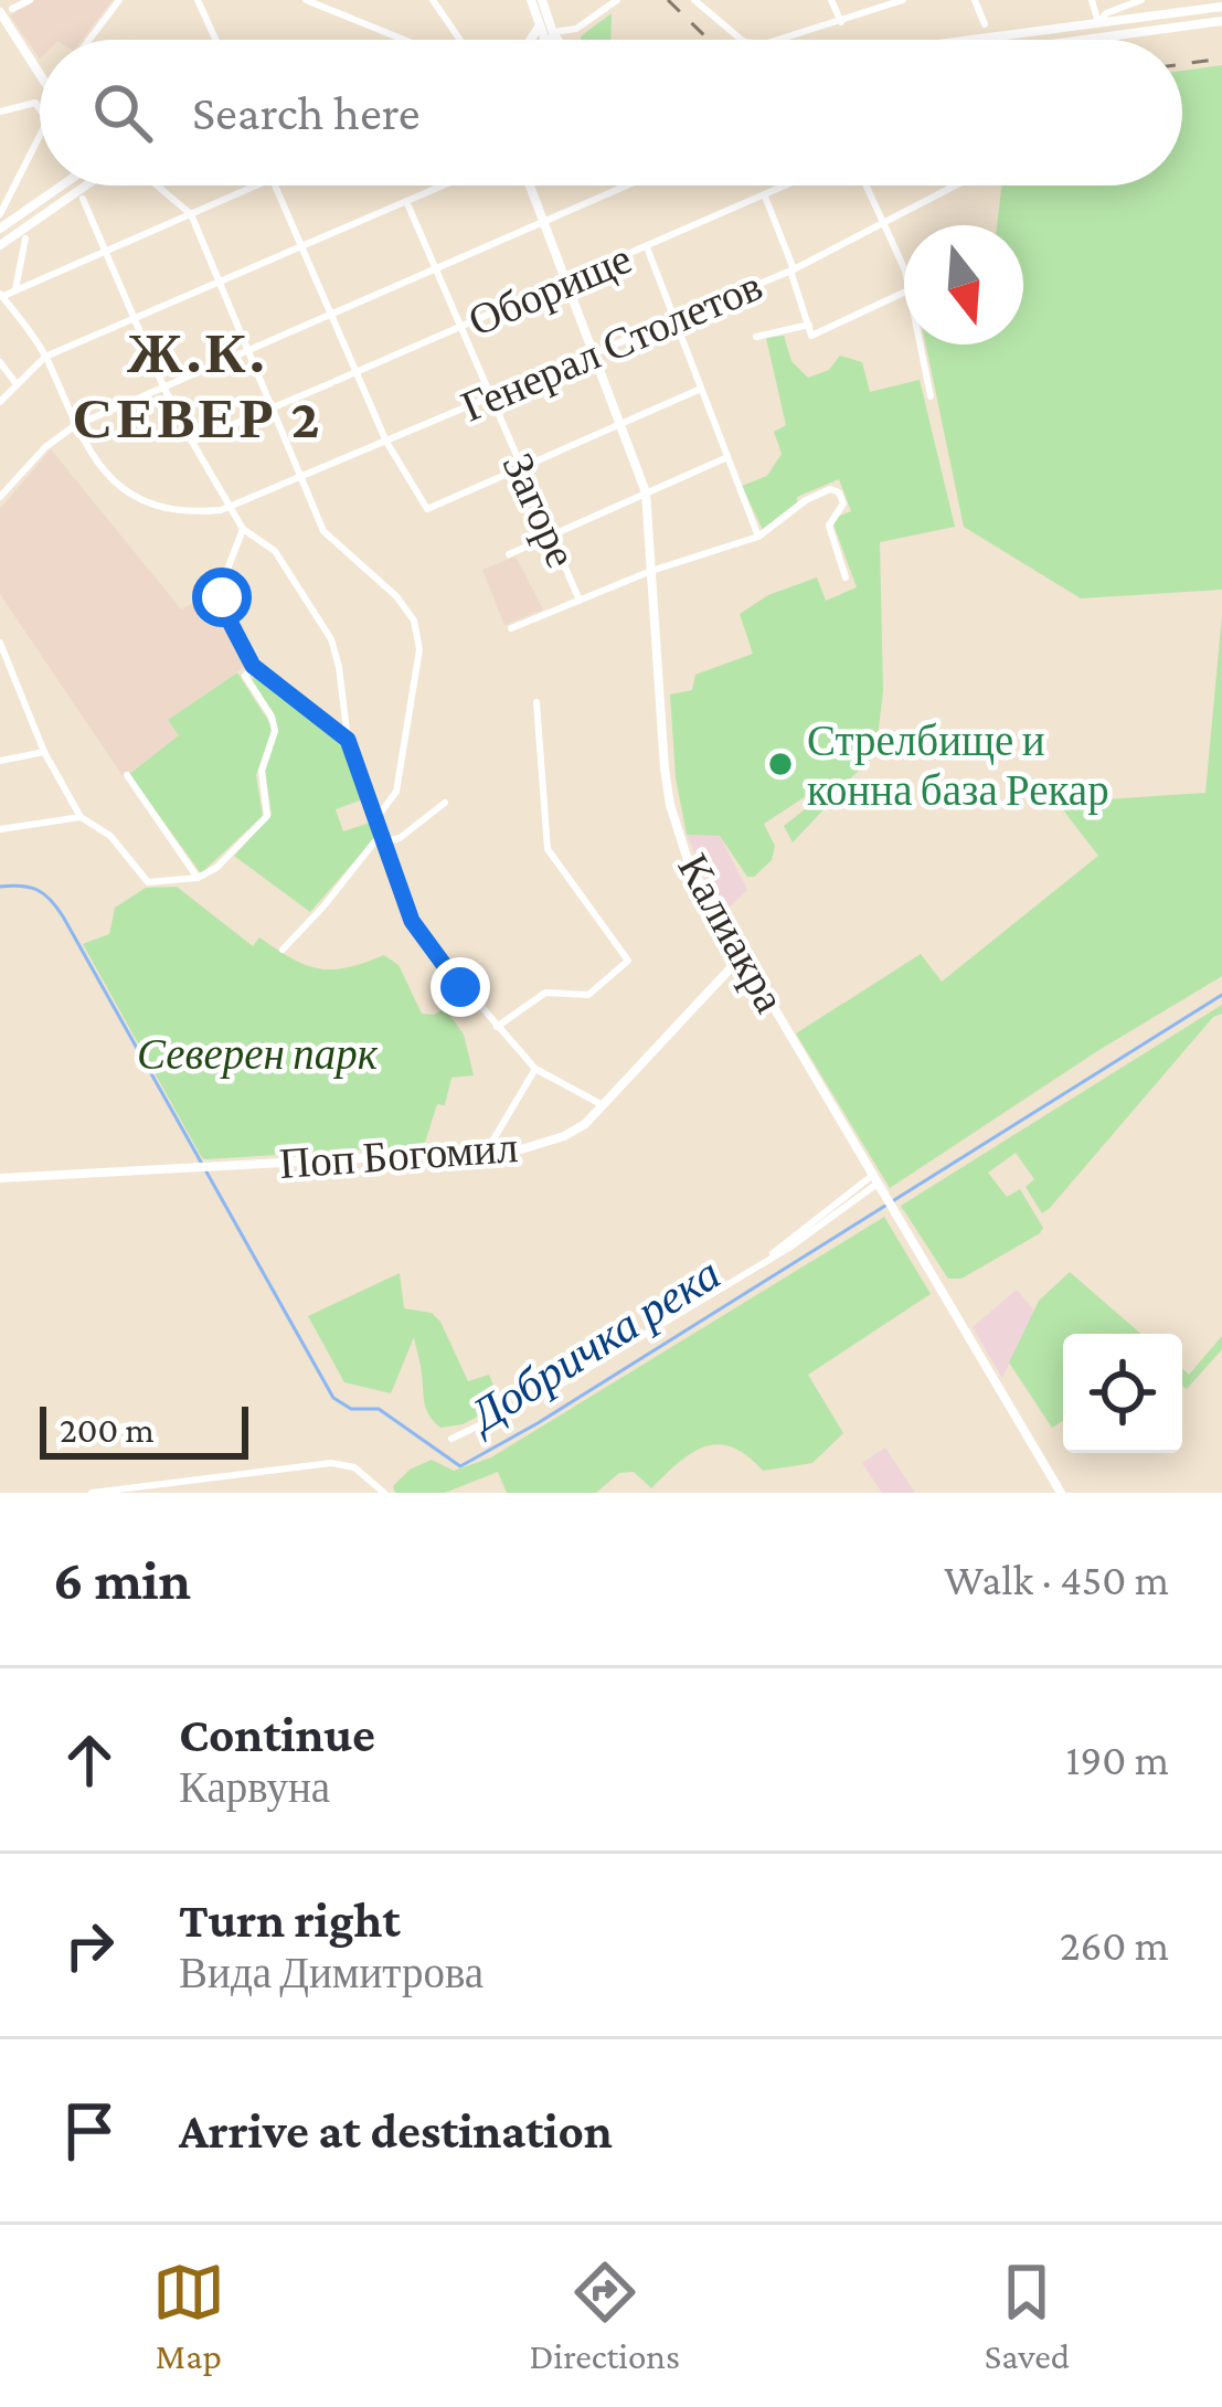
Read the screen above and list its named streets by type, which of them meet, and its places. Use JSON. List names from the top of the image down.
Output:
{
  "streets": {
    "street": [
      "Оборище",
      "Генерал Столетов",
      "Загоре",
      "Калиакра",
      "Поп Богомил"
    ]
  },
  "crossings": [
    ["Оборище", "Загоре"],
    ["Оборище", "Калиакра"],
    ["Генерал Столетов", "Загоре"],
    ["Генерал Столетов", "Калиакра"],
    ["Калиакра", "Поп Богомил"]
  ],
  "districts": ["Ж.К. СЕВЕР 2"],
  "water": ["Добричка река"],
  "parks": ["Северен парк"],
  "places": ["Стрелбище и конна база Рекар"],
  "scale_bar": "200 m",
  "north": "bottom",
  "page": {
    "search": "Search here",
    "scale": "200 m",
    "heading": ["6 min", "Walk · 450 m"],
    "list": [
      ["Continue", "Карвуна", "190 m"],
      ["Turn right", "Вида Димитрова", "260 m"],
      "Arrive at destination"
    ],
    "nav": ["Map", "Directions", "Saved"]
  }
}
